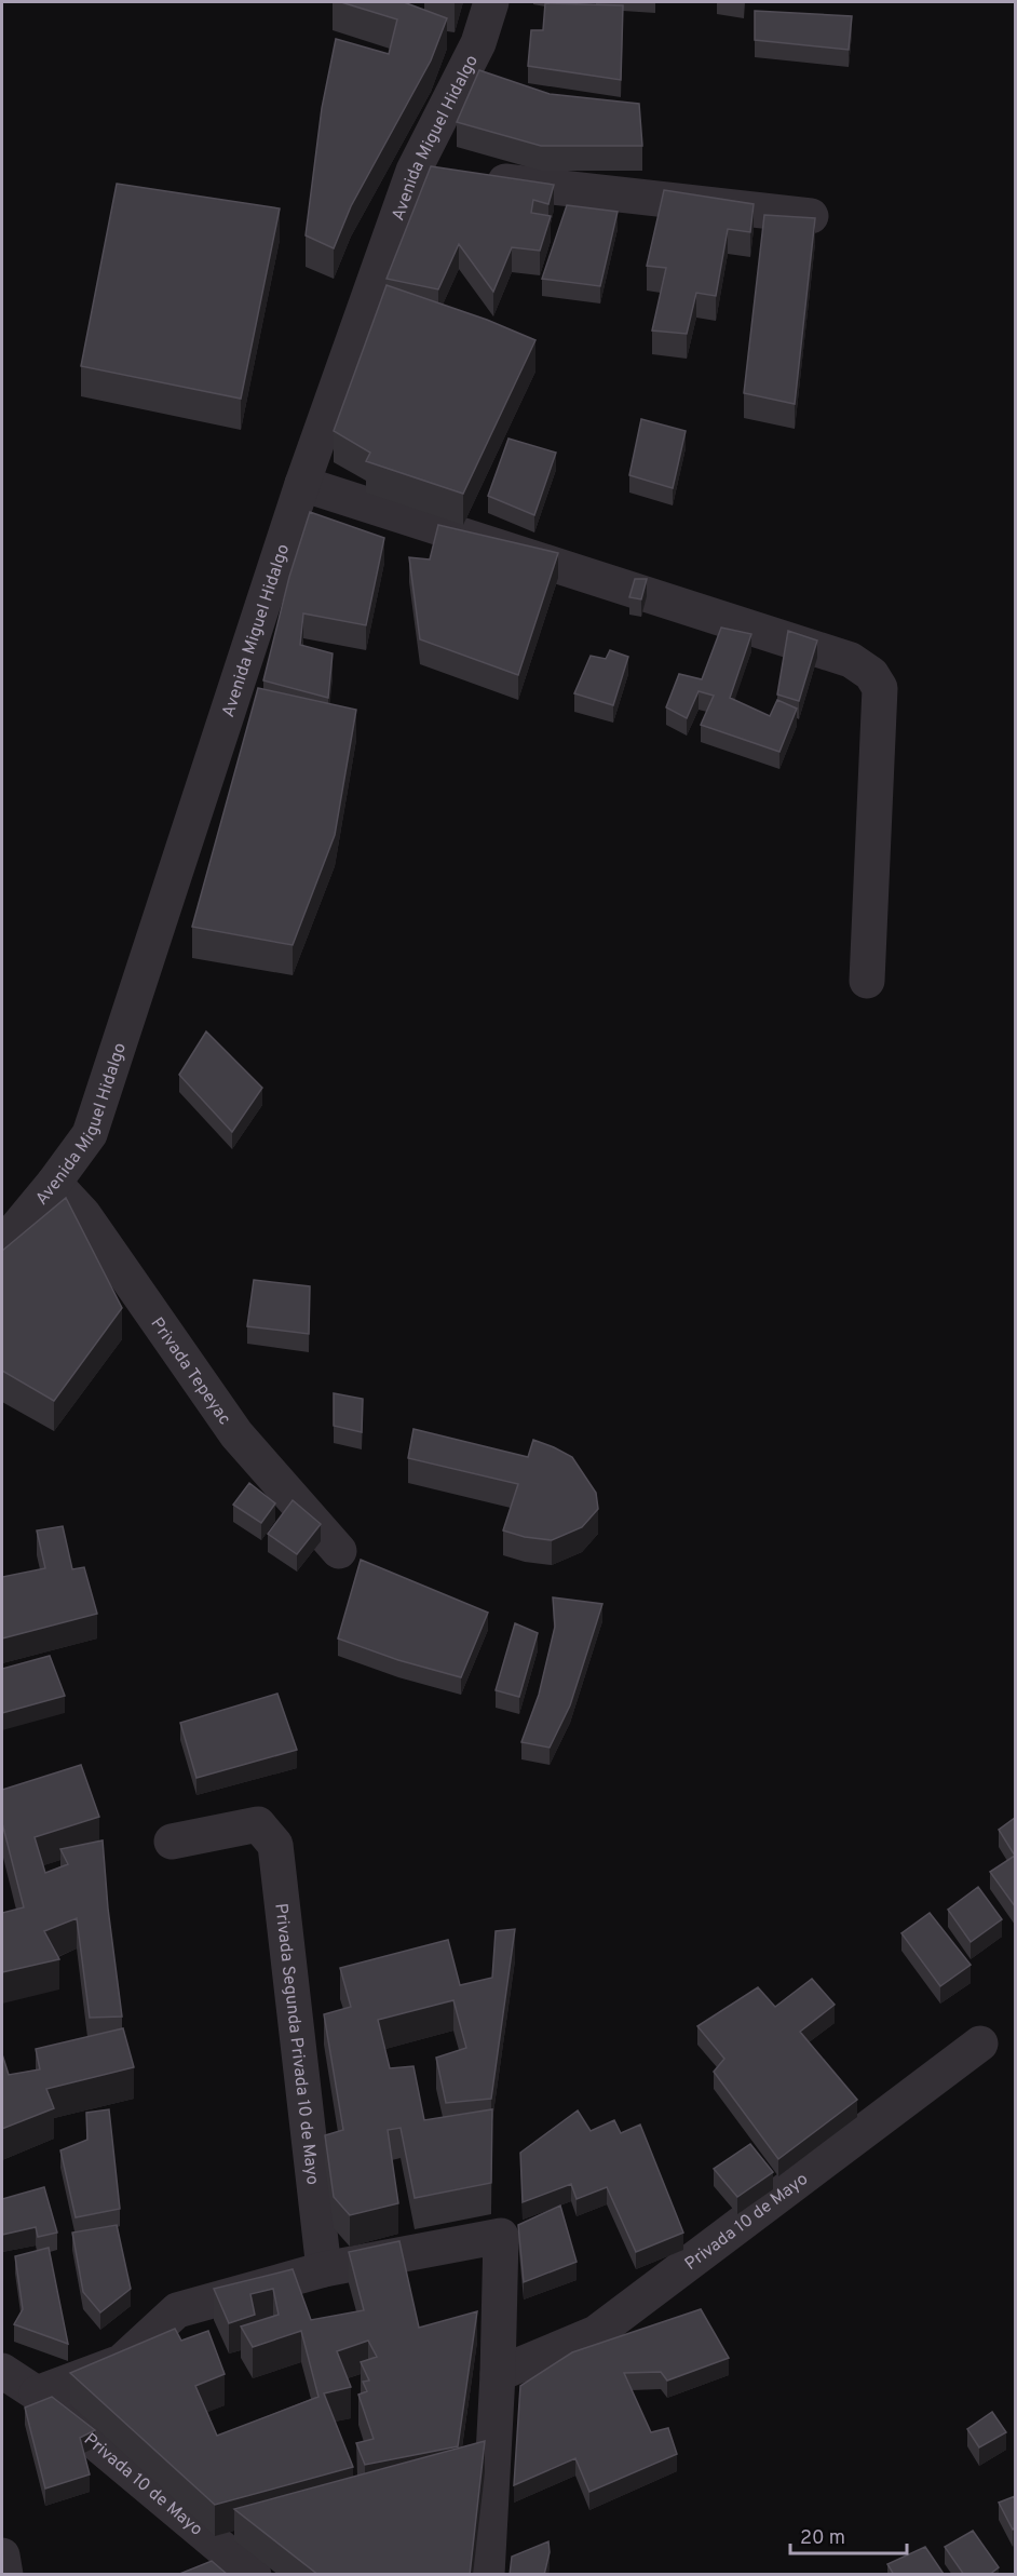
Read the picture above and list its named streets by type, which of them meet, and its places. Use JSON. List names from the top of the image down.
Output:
{
  "streets": {
    "street": [
      "Avenida Miguel Hidalgo",
      "Privada Tepeyac",
      "Privada Segunda Privada 10 de Mayo",
      "Privada 10 de Mayo"
    ]
  },
  "crossings": [
    ["Avenida Miguel Hidalgo", "Privada Tepeyac"]
  ],
  "scale_bar": "20 m"
}
